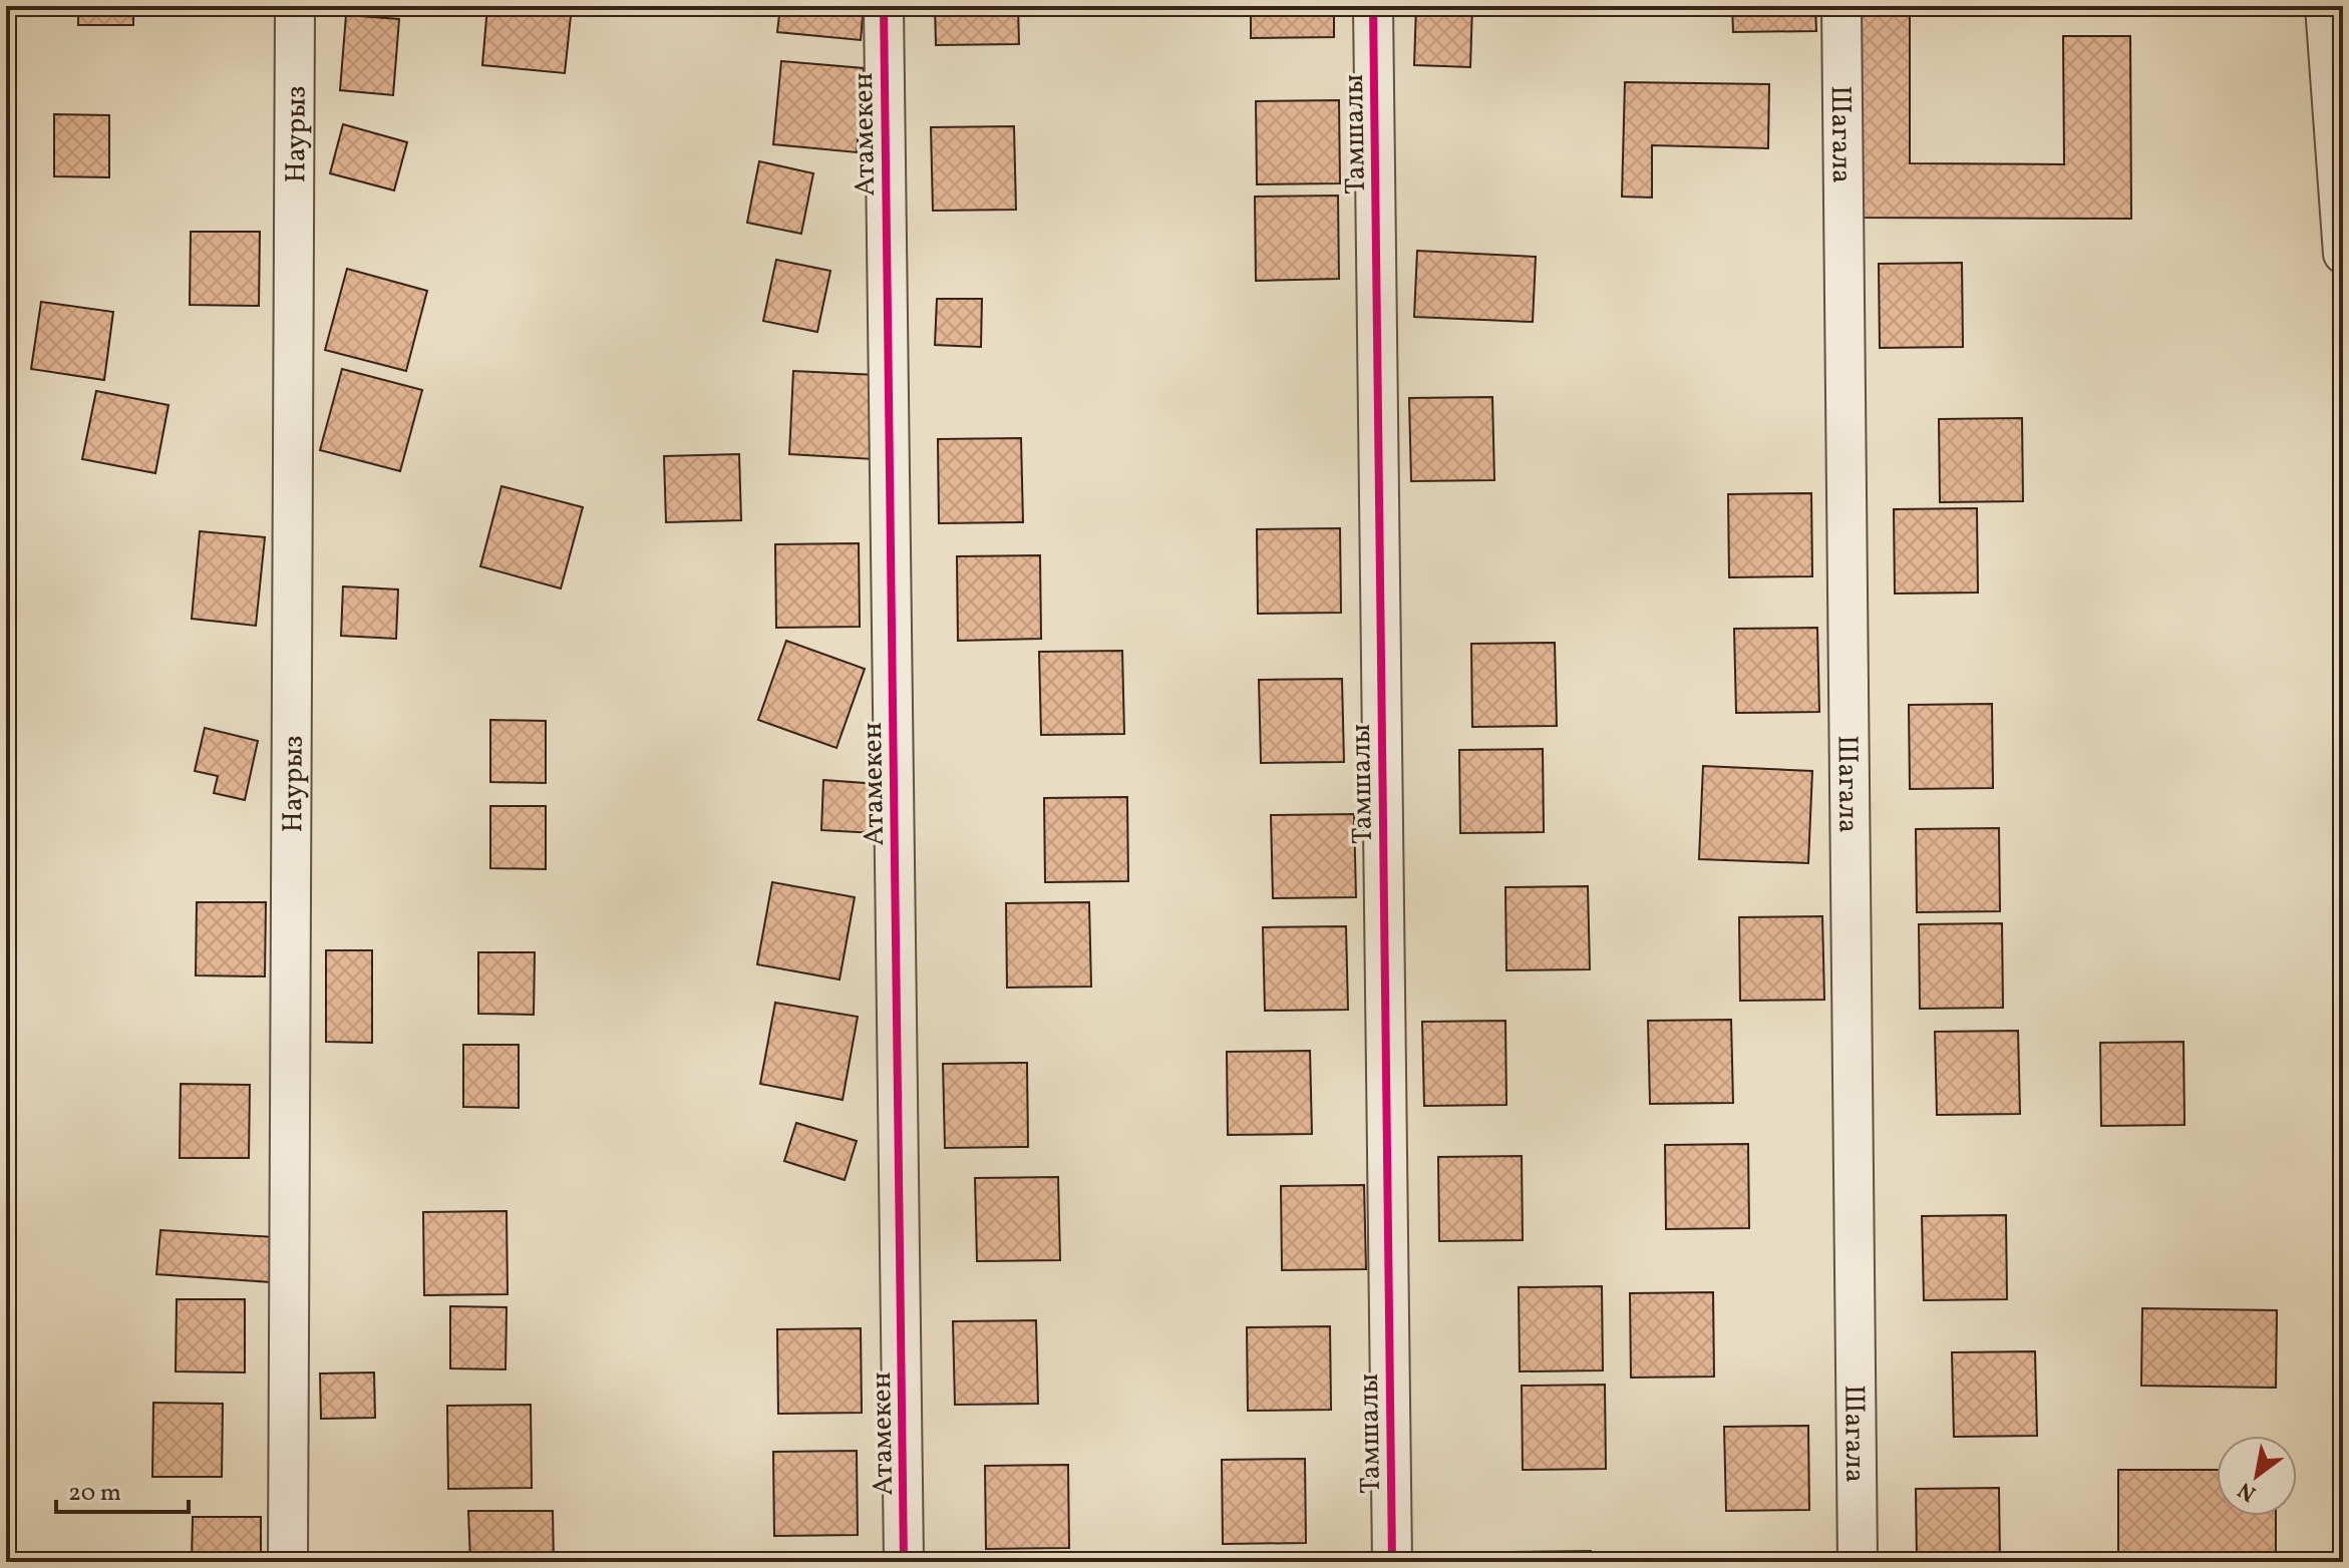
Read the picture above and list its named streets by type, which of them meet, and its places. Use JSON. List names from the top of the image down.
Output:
{
  "streets": {
    "street": [
      "Наурыз",
      "Атамекен",
      "Тамшалы",
      "Шагала"
    ]
  },
  "scale_bar": "20 m",
  "north": "bottom left"
}
